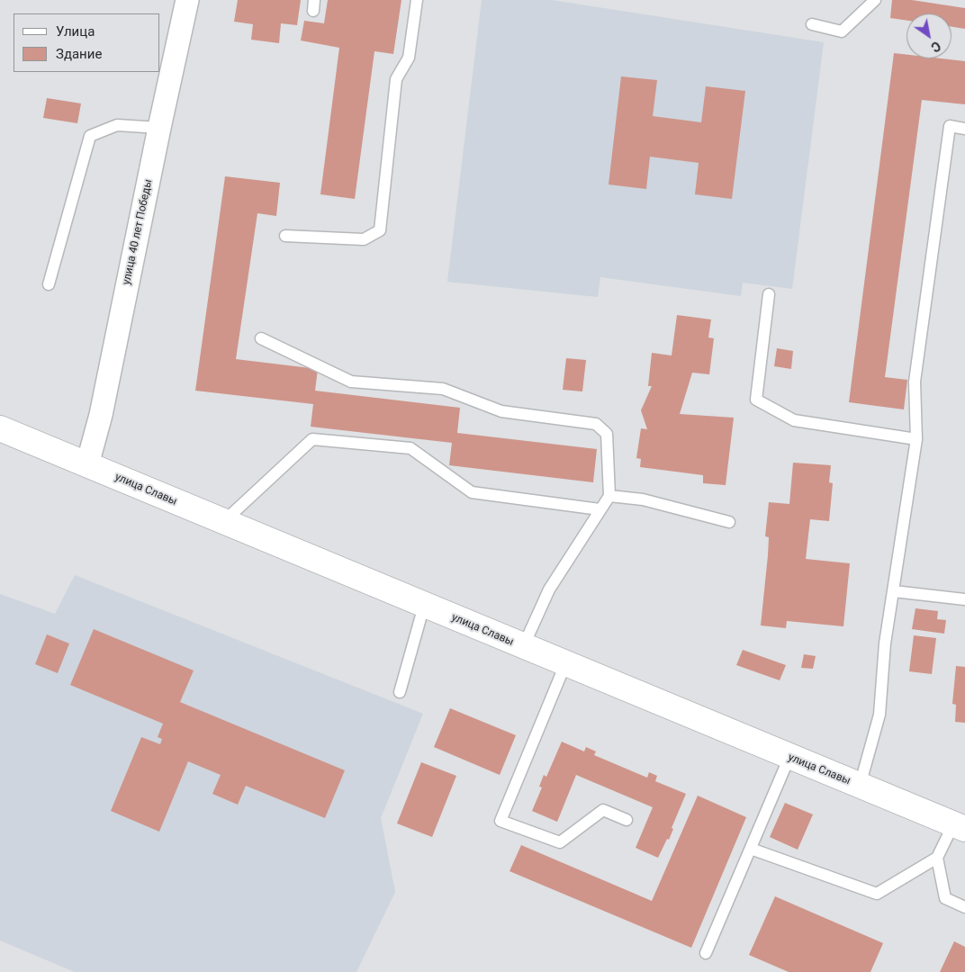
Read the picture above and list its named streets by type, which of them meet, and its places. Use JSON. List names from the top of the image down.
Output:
{
  "streets": {
    "main road": ["улица Славы"],
    "street": ["улица 40 лет Победы"]
  },
  "crossings": [
    ["улица 40 лет Победы", "улица Славы"]
  ],
  "legend": ["Улица", "Здание"],
  "north": "bottom right"
}
